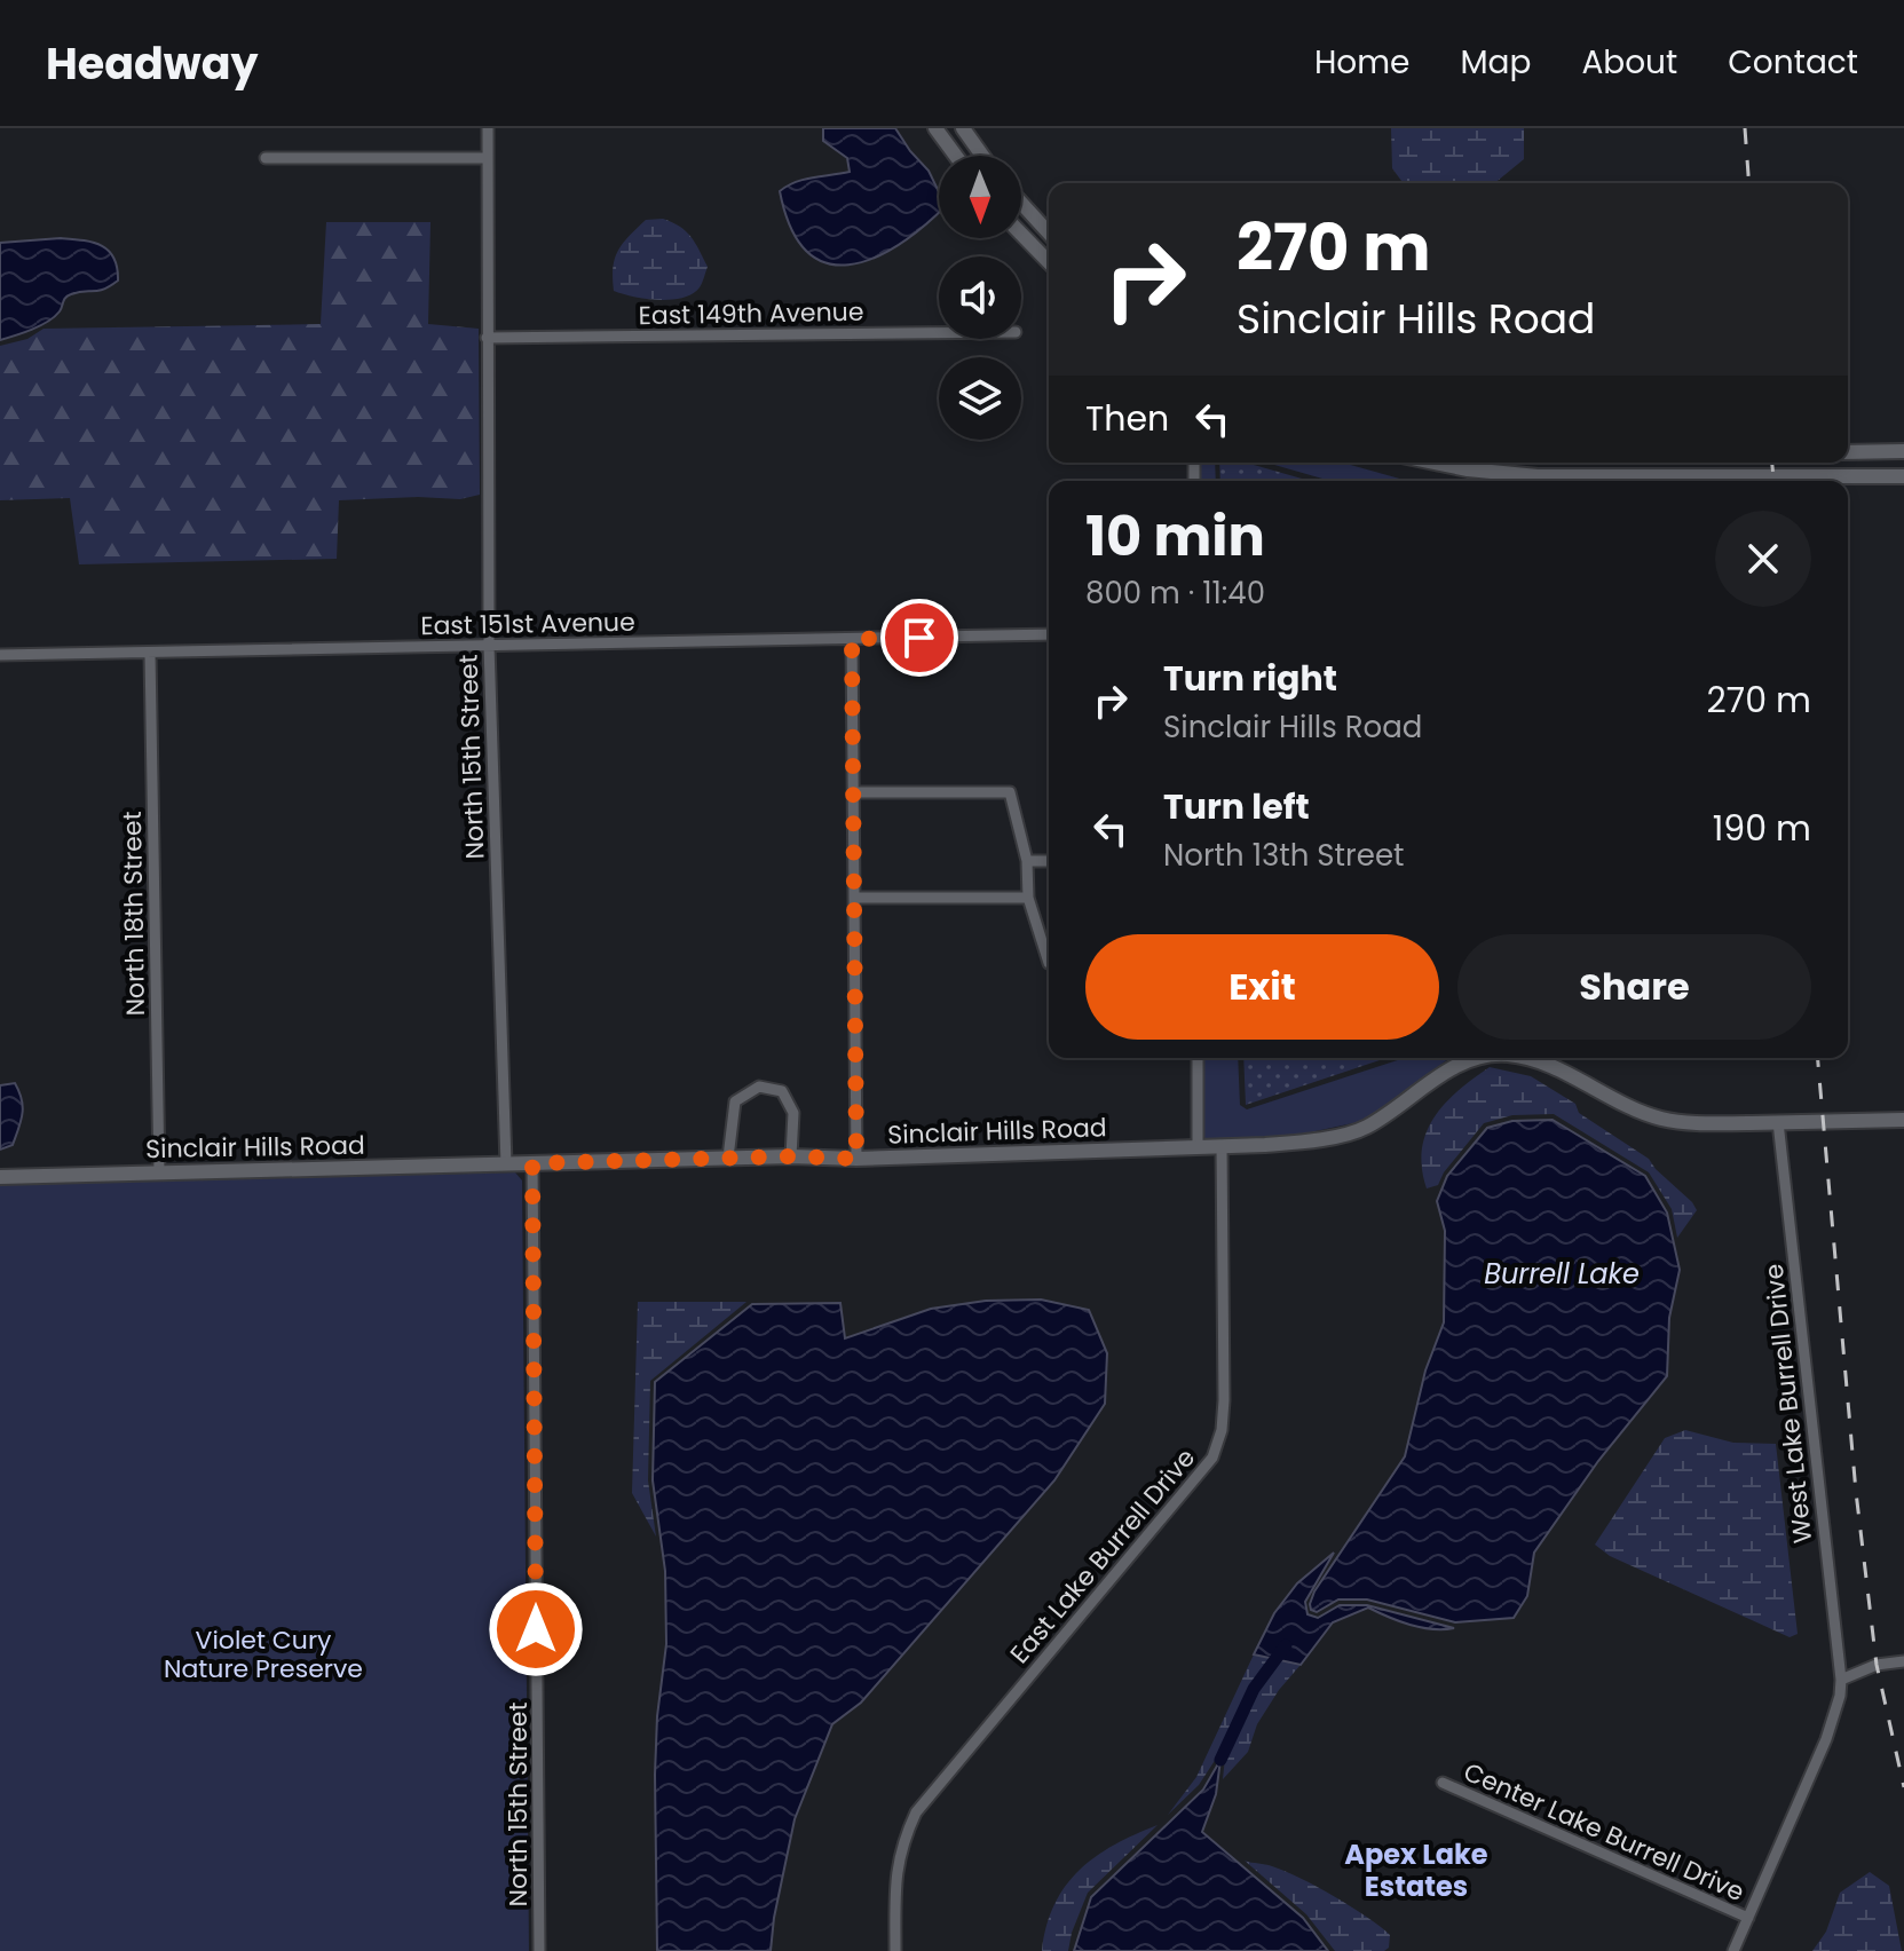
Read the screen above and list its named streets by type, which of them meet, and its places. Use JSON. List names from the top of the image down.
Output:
{
  "streets": {
    "street": [
      "East 149th Avenue",
      "East 151st Avenue",
      "North 15th Street",
      "North 18th Street",
      "Sinclair Hills Road",
      "West Lake Burrell Drive",
      "East Lake Burrell Drive",
      "Center Lake Burrell Drive"
    ]
  },
  "crossings": [
    ["East 149th Avenue", "North 15th Street"],
    ["East 151st Avenue", "North 15th Street"],
    ["East 151st Avenue", "North 18th Street"],
    ["North 15th Street", "Sinclair Hills Road"],
    ["North 18th Street", "Sinclair Hills Road"],
    ["Sinclair Hills Road", "West Lake Burrell Drive"],
    ["Sinclair Hills Road", "East Lake Burrell Drive"],
    ["West Lake Burrell Drive", "Center Lake Burrell Drive"]
  ],
  "districts": ["Apex Lake Estates"],
  "water": ["Burrell Lake"],
  "parks": ["Violet Cury Nature Preserve"],
  "north": "bottom",
  "page": {
    "header": "Headway",
    "nav": [
      "Home",
      "Map",
      "About",
      "Contact"
    ],
    "turn": ["270 m", "Sinclair Hills Road"],
    "then": "Then",
    "heading": ["10 min", "800 m · 11:40"],
    "list": [
      {
        "name": "Turn right",
        "note": "Sinclair Hills Road",
        "value": "270 m"
      },
      {
        "name": "Turn left",
        "note": "North 13th Street",
        "value": "190 m"
      }
    ],
    "buttons": ["Exit", "Share"]
  }
}
